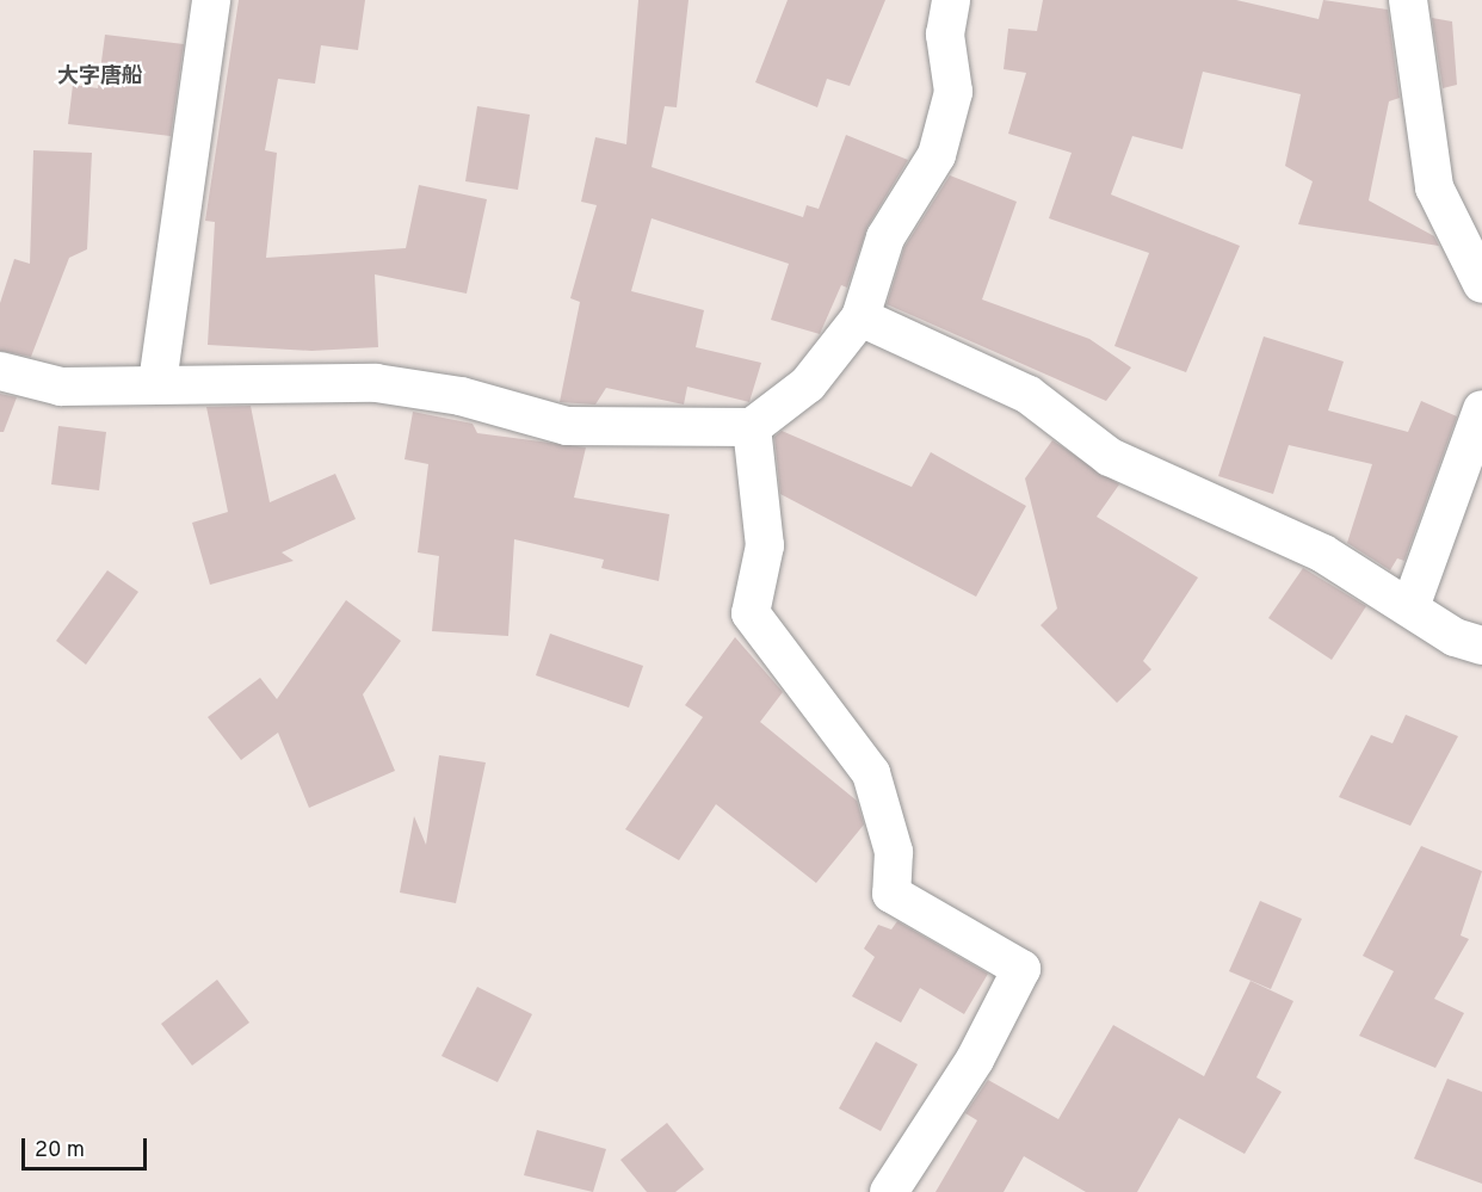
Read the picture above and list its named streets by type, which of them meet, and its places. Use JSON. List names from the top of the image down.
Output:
{
  "districts": ["大字唐船"],
  "scale_bar": "20 m"
}
